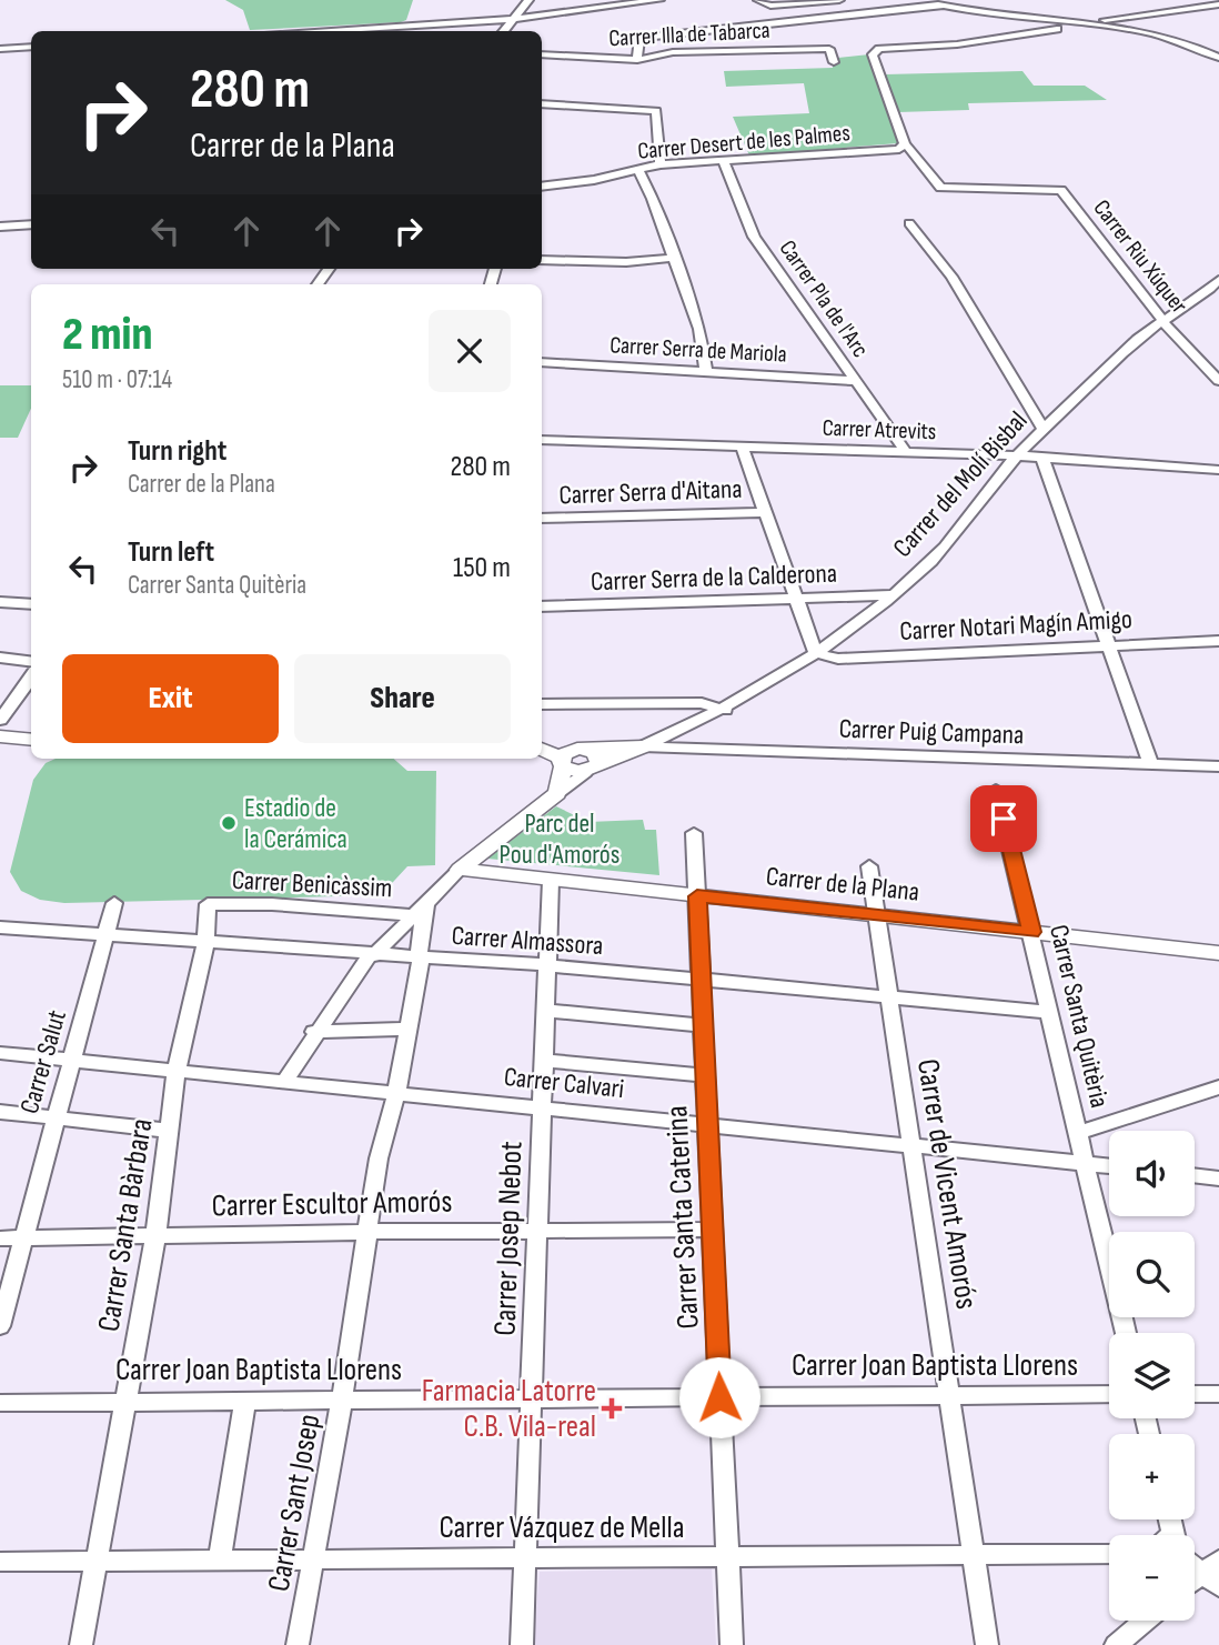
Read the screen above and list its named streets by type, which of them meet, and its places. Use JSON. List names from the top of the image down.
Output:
{
  "streets": {
    "main road": ["Carrer del Molí Bisbal", "Carrer de la Plana"],
    "street": [
      "Carrer Illa de Tabarca",
      "Carrer Desert de les Palmes",
      "Carrer Riu Xúquer",
      "Carrer Pla de l'Arc",
      "Carrer Serra de Mariola",
      "Carrer Atrevits",
      "Carrer Serra d'Aitana",
      "Carrer Serra de la Calderona",
      "Carrer Notari Magín Amigo",
      "Carrer Puig Campana",
      "Carrer Benicàssim",
      "Carrer Almassora",
      "Carrer Santa Quitèria",
      "Carrer Salut",
      "Carrer Calvari",
      "Carrer de Vicent Amorós",
      "Carrer Escultor Amorós",
      "Carrer Santa Caterina",
      "Carrer Santa Bàrbara",
      "Carrer Josep Nebot",
      "Carrer Joan Baptista Llorens",
      "Carrer Sant Josep",
      "Carrer Vázquez de Mella"
    ]
  },
  "crossings": [
    ["Carrer Desert de les Palmes", "Carrer Riu Xúquer"],
    ["Carrer Desert de les Palmes", "Carrer Pla de l'Arc"],
    ["Carrer Riu Xúquer", "Carrer del Molí Bisbal"],
    ["Carrer Pla de l'Arc", "Carrer Serra de Mariola"],
    ["Carrer Pla de l'Arc", "Carrer Atrevits"],
    ["Carrer Atrevits", "Carrer del Molí Bisbal"],
    ["Carrer del Molí Bisbal", "Carrer Serra de la Calderona"],
    ["Carrer del Molí Bisbal", "Carrer Notari Magín Amigo"],
    ["Carrer del Molí Bisbal", "Carrer Puig Campana"],
    ["Carrer del Molí Bisbal", "Carrer Benicàssim"],
    ["Carrer del Molí Bisbal", "Carrer de la Plana"],
    ["Carrer del Molí Bisbal", "Carrer Almassora"],
    ["Carrer del Molí Bisbal", "Carrer Calvari"],
    ["Carrer del Molí Bisbal", "Carrer Sant Josep"],
    ["Carrer Benicàssim", "Carrer Santa Bàrbara"],
    ["Carrer de la Plana", "Carrer Santa Quitèria"],
    ["Carrer de la Plana", "Carrer de Vicent Amorós"],
    ["Carrer de la Plana", "Carrer Santa Caterina"],
    ["Carrer de la Plana", "Carrer Josep Nebot"],
    ["Carrer Almassora", "Carrer Santa Quitèria"],
    ["Carrer Almassora", "Carrer Salut"],
    ["Carrer Almassora", "Carrer de Vicent Amorós"],
    ["Carrer Almassora", "Carrer Santa Caterina"],
    ["Carrer Almassora", "Carrer Santa Bàrbara"],
    ["Carrer Almassora", "Carrer Josep Nebot"],
    ["Carrer Almassora", "Carrer Sant Josep"],
    ["Carrer Santa Quitèria", "Carrer Calvari"],
    ["Carrer Salut", "Carrer Calvari"],
    ["Carrer Salut", "Carrer Escultor Amorós"],
    ["Carrer Calvari", "Carrer de Vicent Amorós"],
    ["Carrer Calvari", "Carrer Santa Caterina"],
    ["Carrer Calvari", "Carrer Santa Bàrbara"],
    ["Carrer Calvari", "Carrer Josep Nebot"],
    ["Carrer Calvari", "Carrer Sant Josep"],
    ["Carrer de Vicent Amorós", "Carrer Joan Baptista Llorens"],
    ["Carrer de Vicent Amorós", "Carrer Vázquez de Mella"],
    ["Carrer Escultor Amorós", "Carrer Santa Caterina"],
    ["Carrer Escultor Amorós", "Carrer Santa Bàrbara"],
    ["Carrer Escultor Amorós", "Carrer Josep Nebot"],
    ["Carrer Escultor Amorós", "Carrer Sant Josep"],
    ["Carrer Santa Caterina", "Carrer Joan Baptista Llorens"],
    ["Carrer Santa Caterina", "Carrer Vázquez de Mella"],
    ["Carrer Santa Bàrbara", "Carrer Joan Baptista Llorens"],
    ["Carrer Santa Bàrbara", "Carrer Vázquez de Mella"],
    ["Carrer Josep Nebot", "Carrer Joan Baptista Llorens"],
    ["Carrer Josep Nebot", "Carrer Vázquez de Mella"],
    ["Carrer Joan Baptista Llorens", "Carrer Sant Josep"],
    ["Carrer Sant Josep", "Carrer Vázquez de Mella"]
  ],
  "parks": ["Parc del Pou d'Amorós"],
  "places": {
    "other": ["Estadio de la Cerámica"],
    "health": ["Farmacia Latorre C.B. Vila-real"]
  },
  "page": {
    "turn": ["280 m", "Carrer de la Plana"],
    "heading": ["2 min", "510 m · 07:14"],
    "list": [
      {
        "name": "Turn right",
        "note": "Carrer de la Plana",
        "value": "280 m"
      },
      {
        "name": "Turn left",
        "note": "Carrer Santa Quitèria",
        "value": "150 m"
      }
    ],
    "buttons": ["Exit", "Share"],
    "map_buttons": ["+", "−"]
  }
}
